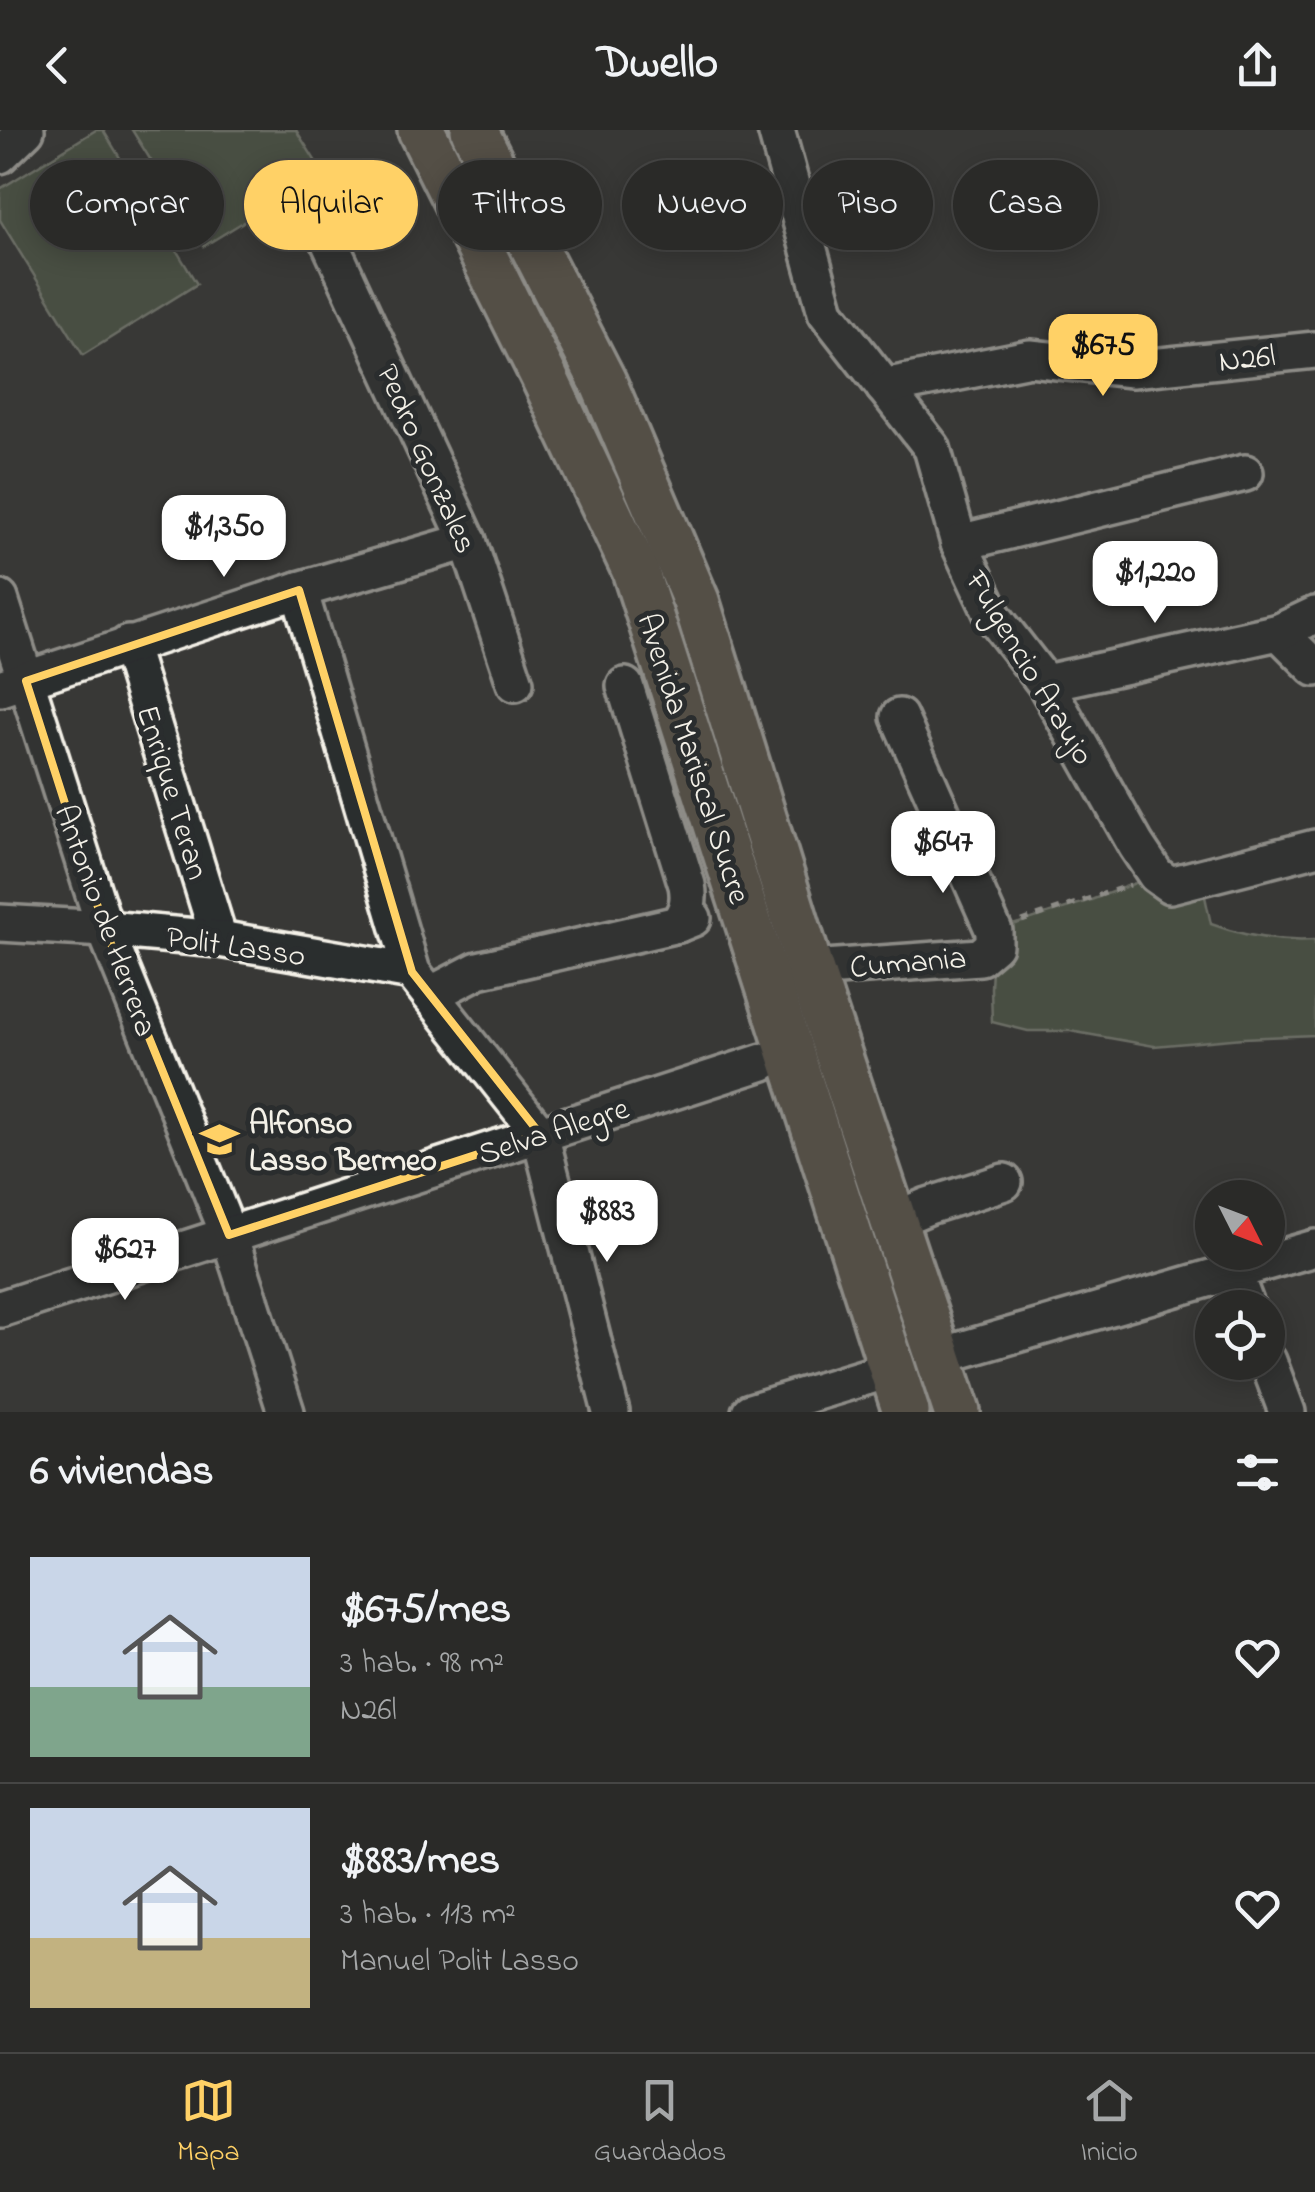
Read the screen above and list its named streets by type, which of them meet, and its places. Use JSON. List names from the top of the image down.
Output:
{
  "streets": {
    "main road": ["Avenida Mariscal Sucre"],
    "street": [
      "N26l",
      "Pedro Gonzales",
      "Fulgencio Araujo",
      "Enrique Teran",
      "Antonio de Herrera",
      "Polit Lasso",
      "Cumania",
      "Selva Alegre"
    ]
  },
  "crossings": [
    ["N26l", "Fulgencio Araujo"],
    ["Avenida Mariscal Sucre", "Cumania"],
    ["Enrique Teran", "Polit Lasso"],
    ["Antonio de Herrera", "Polit Lasso"],
    ["Antonio de Herrera", "Selva Alegre"]
  ],
  "places": {
    "school or university": ["Alfonso Lasso Bermeo"]
  },
  "north": "bottom right",
  "page": {
    "header": "Dwello",
    "chip": [
      "Comprar",
      "Alquilar",
      "Filtros",
      "Nuevo",
      "Piso",
      "Casa"
    ],
    "price": [
      "$675",
      "$1,350",
      "$1,220",
      "$647",
      "$883",
      "$627"
    ],
    "heading": "6 viviendas",
    "list": [
      {
        "name": "$675/mes",
        "note": "3 hab. · 98 m² · N26l"
      },
      {
        "name": "$883/mes",
        "note": "3 hab. · 113 m² · Manuel Polit Lasso"
      }
    ],
    "tabs": ["Mapa", "Guardados", "Inicio"]
  }
}
